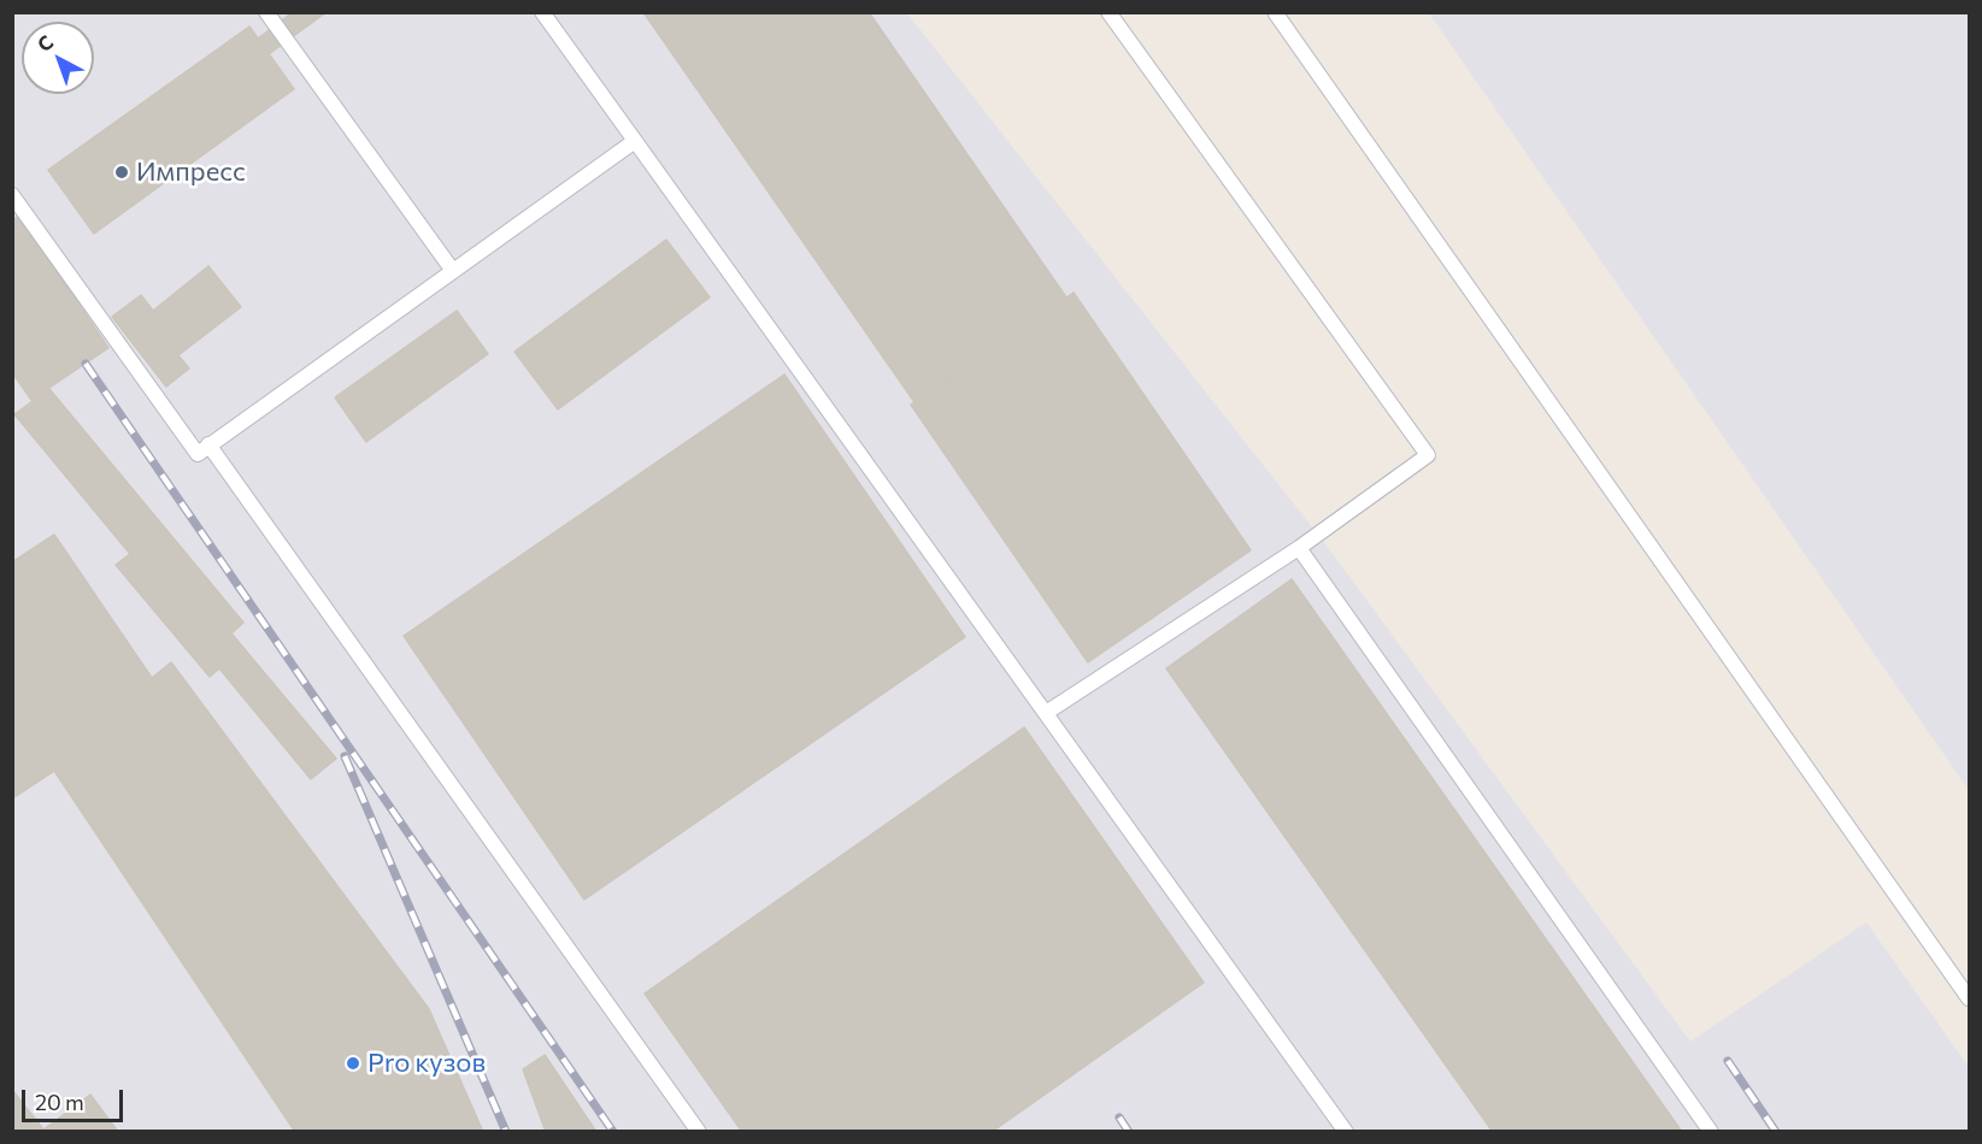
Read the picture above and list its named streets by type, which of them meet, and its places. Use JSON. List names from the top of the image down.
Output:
{
  "places": ["Импресс", "Pro кузов"],
  "scale_bar": "20 m",
  "north": "top left"
}
